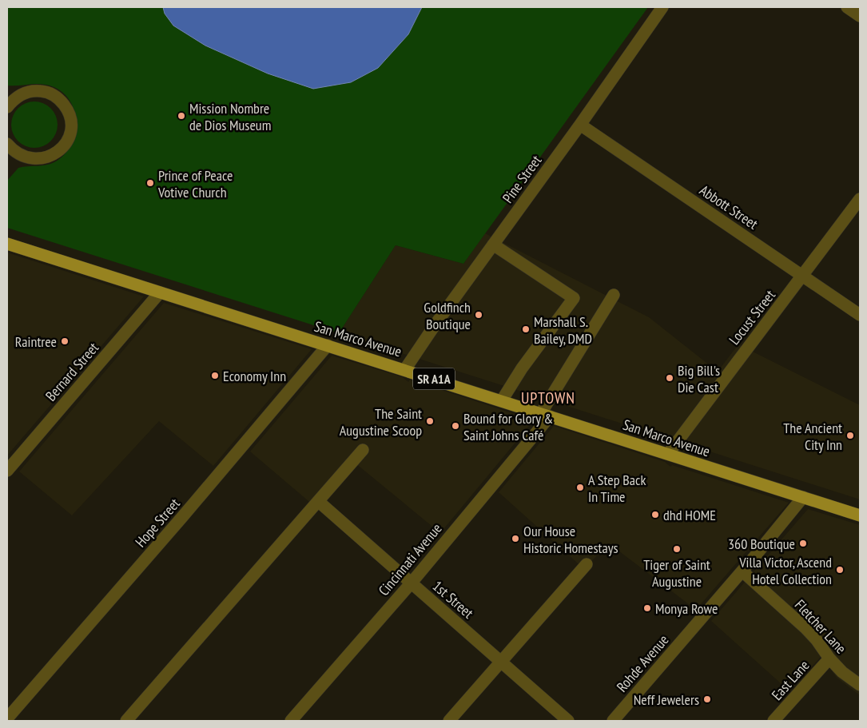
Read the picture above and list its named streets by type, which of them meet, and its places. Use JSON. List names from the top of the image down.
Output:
{
  "streets": {
    "main road": ["San Marco Avenue", "SR A1A"],
    "street": [
      "Pine Street",
      "Abbott Street",
      "Locust Street",
      "Bernard Street",
      "Hope Street",
      "Cincinnati Avenue",
      "1st Street",
      "Fletcher Lane",
      "Rohde Avenue",
      "East Lane"
    ]
  },
  "crossings": [
    ["Pine Street", "Abbott Street"],
    ["Pine Street", "San Marco Avenue"],
    ["Abbott Street", "Locust Street"],
    ["Locust Street", "San Marco Avenue"],
    ["San Marco Avenue", "Bernard Street"],
    ["San Marco Avenue", "Hope Street"],
    ["San Marco Avenue", "Cincinnati Avenue"],
    ["San Marco Avenue", "Rohde Avenue"],
    ["Cincinnati Avenue", "1st Street"],
    ["Fletcher Lane", "Rohde Avenue"],
    ["Fletcher Lane", "East Lane"]
  ],
  "districts": ["UPTOWN"],
  "places": [
    "Mission Nombre de Dios Museum",
    "Prince of Peace Votive Church",
    "Goldfinch Boutique",
    "Marshall S. Bailey, DMD",
    "Raintree",
    "Economy Inn",
    "Big Bill's Die Cast",
    "The Saint Augustine Scoop",
    "Bound for Glory & Saint Johns Café",
    "The Ancient City Inn",
    "A Step Back In Time",
    "dhd HOME",
    "Our House Historic Homestays",
    "360 Boutique",
    "Tiger of Saint Augustine",
    "Villa Victor, Ascend Hotel Collection",
    "Monya Rowe",
    "Neff Jewelers"
  ]
}
